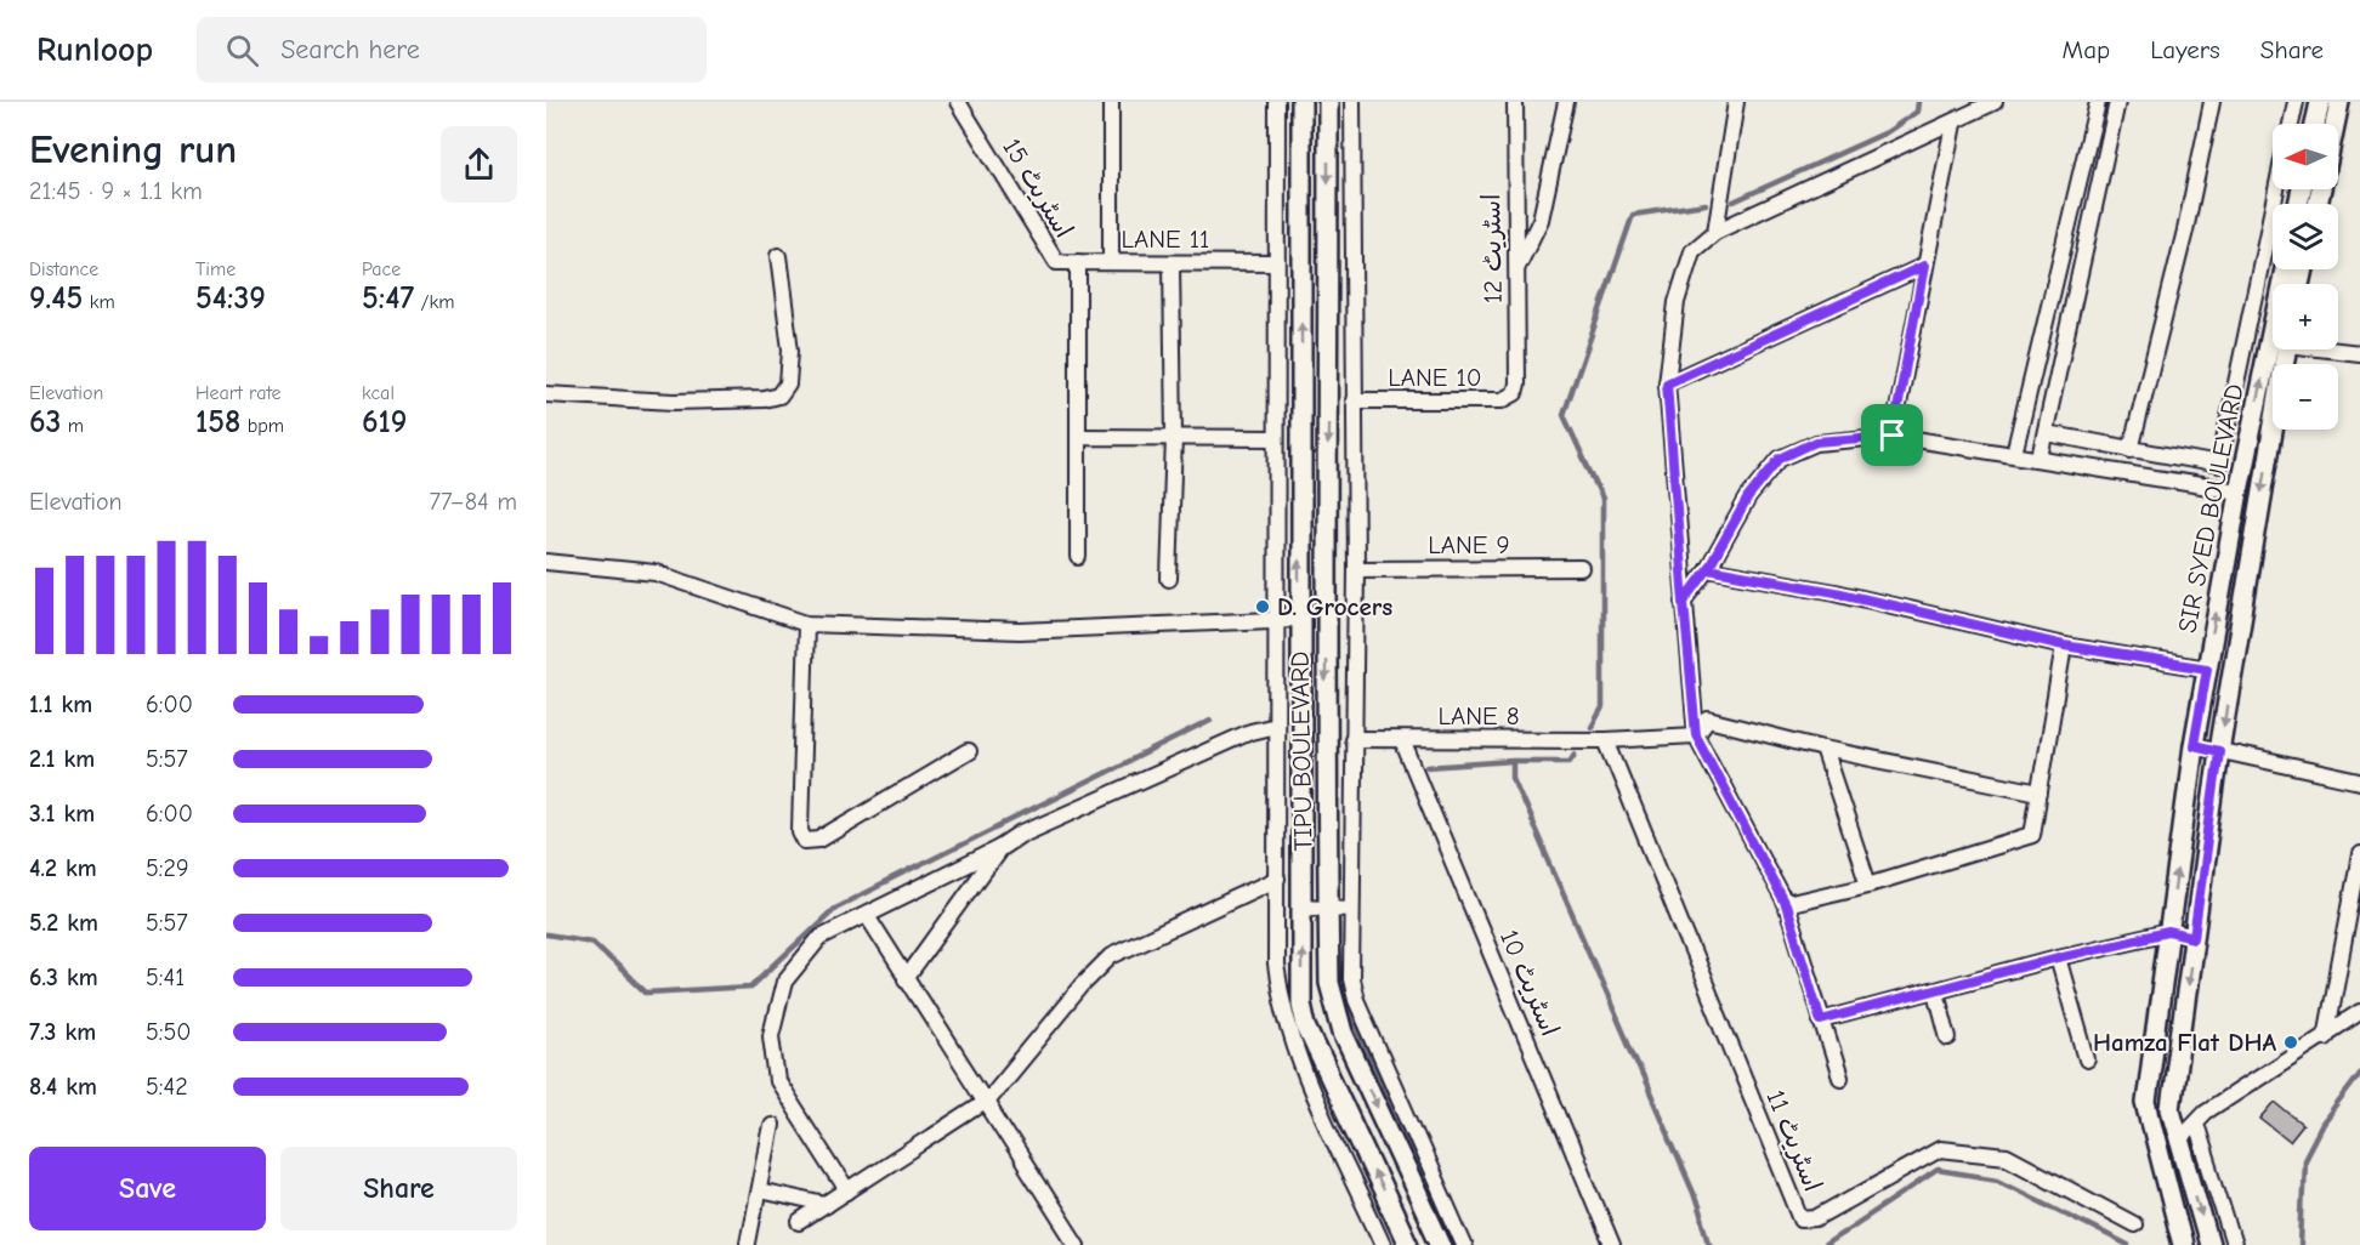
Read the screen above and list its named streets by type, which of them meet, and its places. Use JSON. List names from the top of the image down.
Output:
{
  "streets": {
    "street": [
      "اسٹریٹ 15",
      "LANE 11",
      "اسٹریٹ 12",
      "LANE 10",
      "SIR SYED BOULEVARD",
      "LANE 9",
      "LANE 8",
      "TIPU BOULEVARD",
      "اسٹریٹ 10",
      "اسٹریٹ 11"
    ]
  },
  "crossings": [
    ["اسٹریٹ 15", "LANE 11"],
    ["اسٹریٹ 12", "LANE 10"],
    ["LANE 8", "اسٹریٹ 10"],
    ["LANE 8", "اسٹریٹ 11"]
  ],
  "places": ["D. Grocers", "Hamza Flat DHA"],
  "north": "left",
  "page": {
    "header": "Runloop",
    "search": "Search here",
    "nav": ["Map", "Layers", "Share"],
    "heading": ["Evening run", "21:45 · 9 × 1.1 km"],
    "map_buttons": ["+", "−"],
    "stats": [
      ["Distance", "9.45 km"],
      ["Time", "54:39"],
      ["Pace", "5:47 /km"],
      ["Elevation", "63 m"],
      ["Heart rate", "158 bpm"],
      ["kcal", "619"]
    ],
    "chart": ["Elevation", "77–84 m"],
    "list": [
      {
        "name": "1.1 km",
        "note": "6:00"
      },
      {
        "name": "2.1 km",
        "note": "5:57"
      },
      {
        "name": "3.1 km",
        "note": "6:00"
      },
      {
        "name": "4.2 km",
        "note": "5:29"
      },
      {
        "name": "5.2 km",
        "note": "5:57"
      },
      {
        "name": "6.3 km",
        "note": "5:41"
      },
      {
        "name": "7.3 km",
        "note": "5:50"
      },
      {
        "name": "8.4 km",
        "note": "5:42"
      }
    ],
    "buttons": ["Save", "Share"]
  }
}
